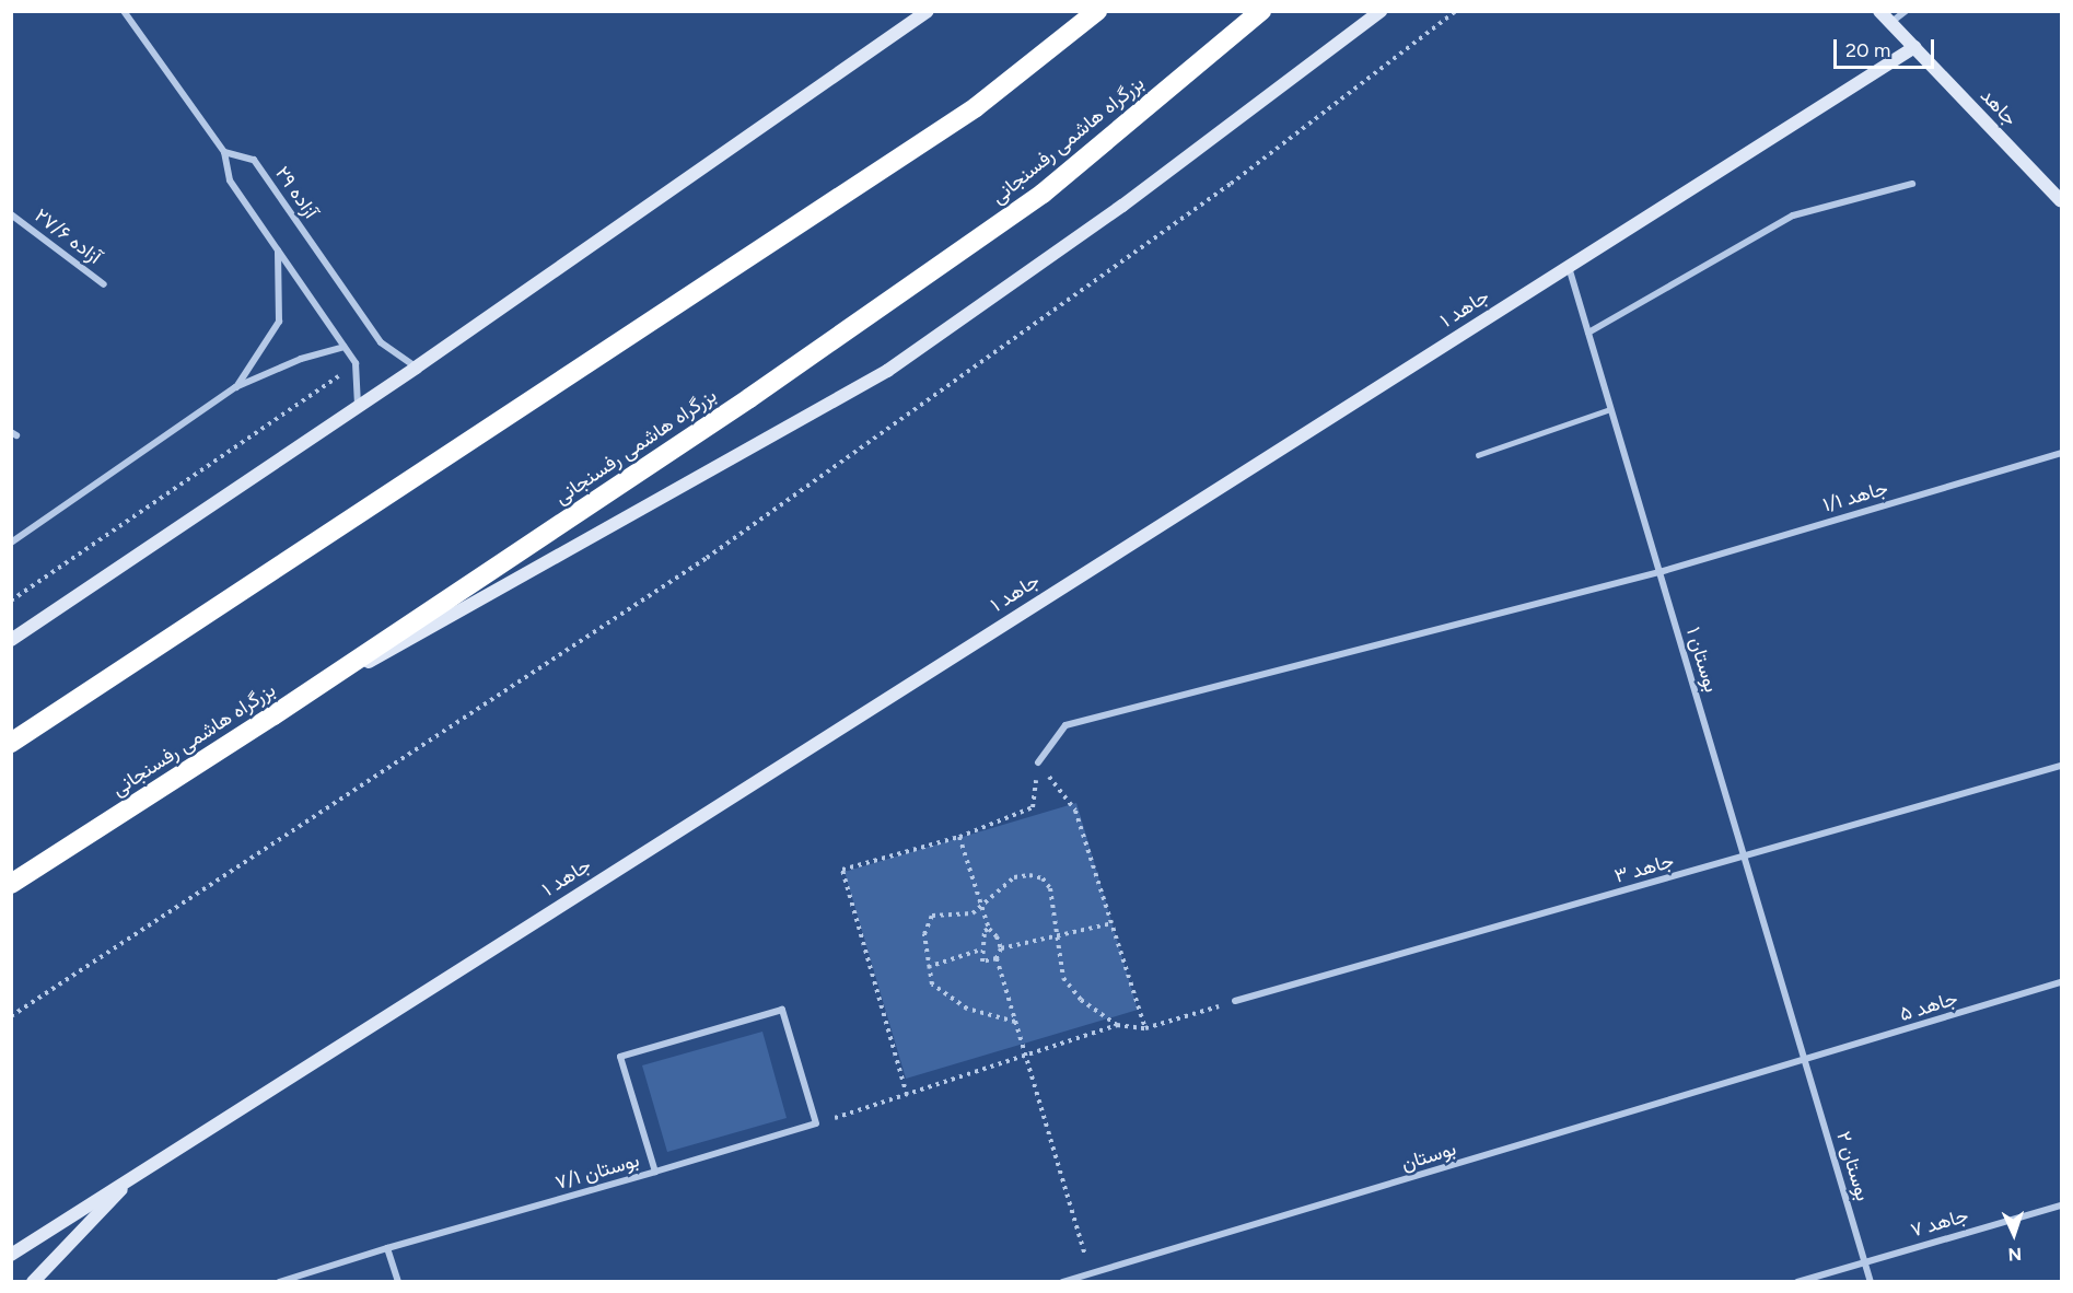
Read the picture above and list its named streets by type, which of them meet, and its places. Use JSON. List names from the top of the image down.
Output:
{
  "streets": {
    "highway": ["بزرگراه هاشمی رفسنجانی"],
    "street": [
      "جاهد",
      "آزاده ۲۹",
      "آزاده ۲۷/۶",
      "جاهد ۱",
      "جاهد ۱/۱",
      "بوستان ۱",
      "جاهد ۳",
      "جاهد ۵",
      "بوستان",
      "بوستان ۲",
      "بوستان ۷/۱",
      "جاهد ۷"
    ]
  },
  "crossings": [
    ["جاهد", "جاهد ۱"],
    ["جاهد ۱", "بوستان ۱"],
    ["جاهد ۱/۱", "بوستان ۱"],
    ["بوستان ۱", "جاهد ۳"],
    ["بوستان ۱", "جاهد ۵"],
    ["بوستان ۱", "بوستان"],
    ["بوستان ۱", "بوستان ۲"],
    ["جاهد ۵", "بوستان"],
    ["جاهد ۵", "بوستان ۲"],
    ["بوستان", "بوستان ۲"],
    ["بوستان ۲", "جاهد ۷"]
  ],
  "scale_bar": "20 m",
  "north": "bottom"
}
